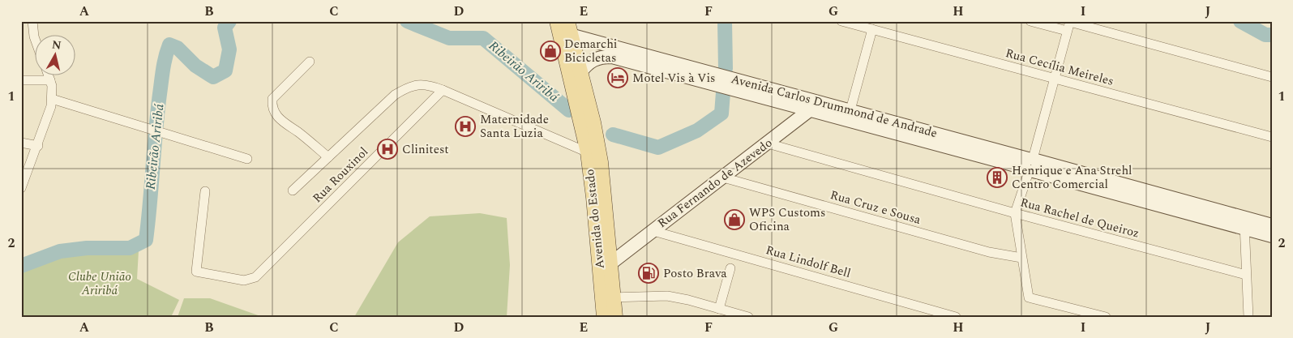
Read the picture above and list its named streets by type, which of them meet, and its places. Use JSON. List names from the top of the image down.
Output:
{
  "streets": {
    "main road": ["Avenida Carlos Drummond de Andrade", "Rua Fernando de Azevedo", "Avenida do Estado"],
    "street": [
      "Rua Cecília Meireles",
      "Rua Rouxinol",
      "Rua Cruz e Sousa",
      "Rua Rachel de Queiroz",
      "Rua Lindolf Bell"
    ]
  },
  "crossings": [
    ["Avenida Carlos Drummond de Andrade", "Rua Fernando de Azevedo"],
    ["Rua Fernando de Azevedo", "Rua Cruz e Sousa"],
    ["Rua Fernando de Azevedo", "Rua Rachel de Queiroz"],
    ["Rua Fernando de Azevedo", "Avenida do Estado"],
    ["Rua Fernando de Azevedo", "Rua Lindolf Bell"]
  ],
  "water": ["Ribeirão Ariribá"],
  "parks": ["Clube União Ariribá"],
  "places": {
    "shop": ["Demarchi Bicicletas", "WPS Customs Oficina"],
    "hotel": ["Motel Vis à Vis"],
    "hospital": ["Maternidade Santa Luzia", "Clinitest"],
    "building": ["Henrique e Ana Strehl Centro Comercial"],
    "fuel station": ["Posto Brava"]
  },
  "north": "top",
  "grid": {
    "columns": [
      "A",
      "B",
      "C",
      "D",
      "E",
      "F",
      "G",
      "H",
      "I",
      "J"
    ],
    "rows": ["1", "2"]
  }
}
